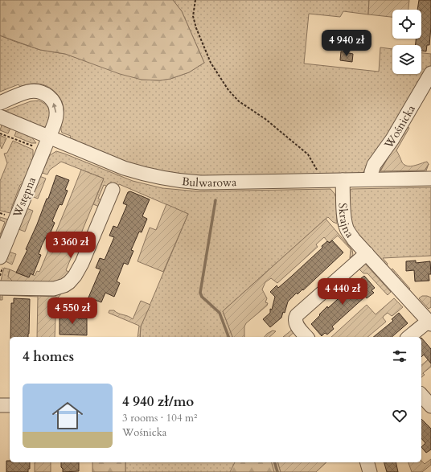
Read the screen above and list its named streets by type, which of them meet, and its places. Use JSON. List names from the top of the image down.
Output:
{
  "streets": {
    "street": [
      "Wośnicka",
      "Bulwarowa",
      "Wstępna",
      "Skrajna"
    ]
  },
  "crossings": [
    ["Wośnicka", "Bulwarowa"],
    ["Bulwarowa", "Wstępna"],
    ["Bulwarowa", "Skrajna"]
  ],
  "page": {
    "price": [
      "4 940 zł",
      "3 360 zł",
      "4 440 zł",
      "4 550 zł"
    ],
    "heading": "4 homes",
    "list": [
      {
        "name": "4 940 zł/mo",
        "note": "3 rooms · 104 m² · Wośnicka"
      }
    ]
  }
}
